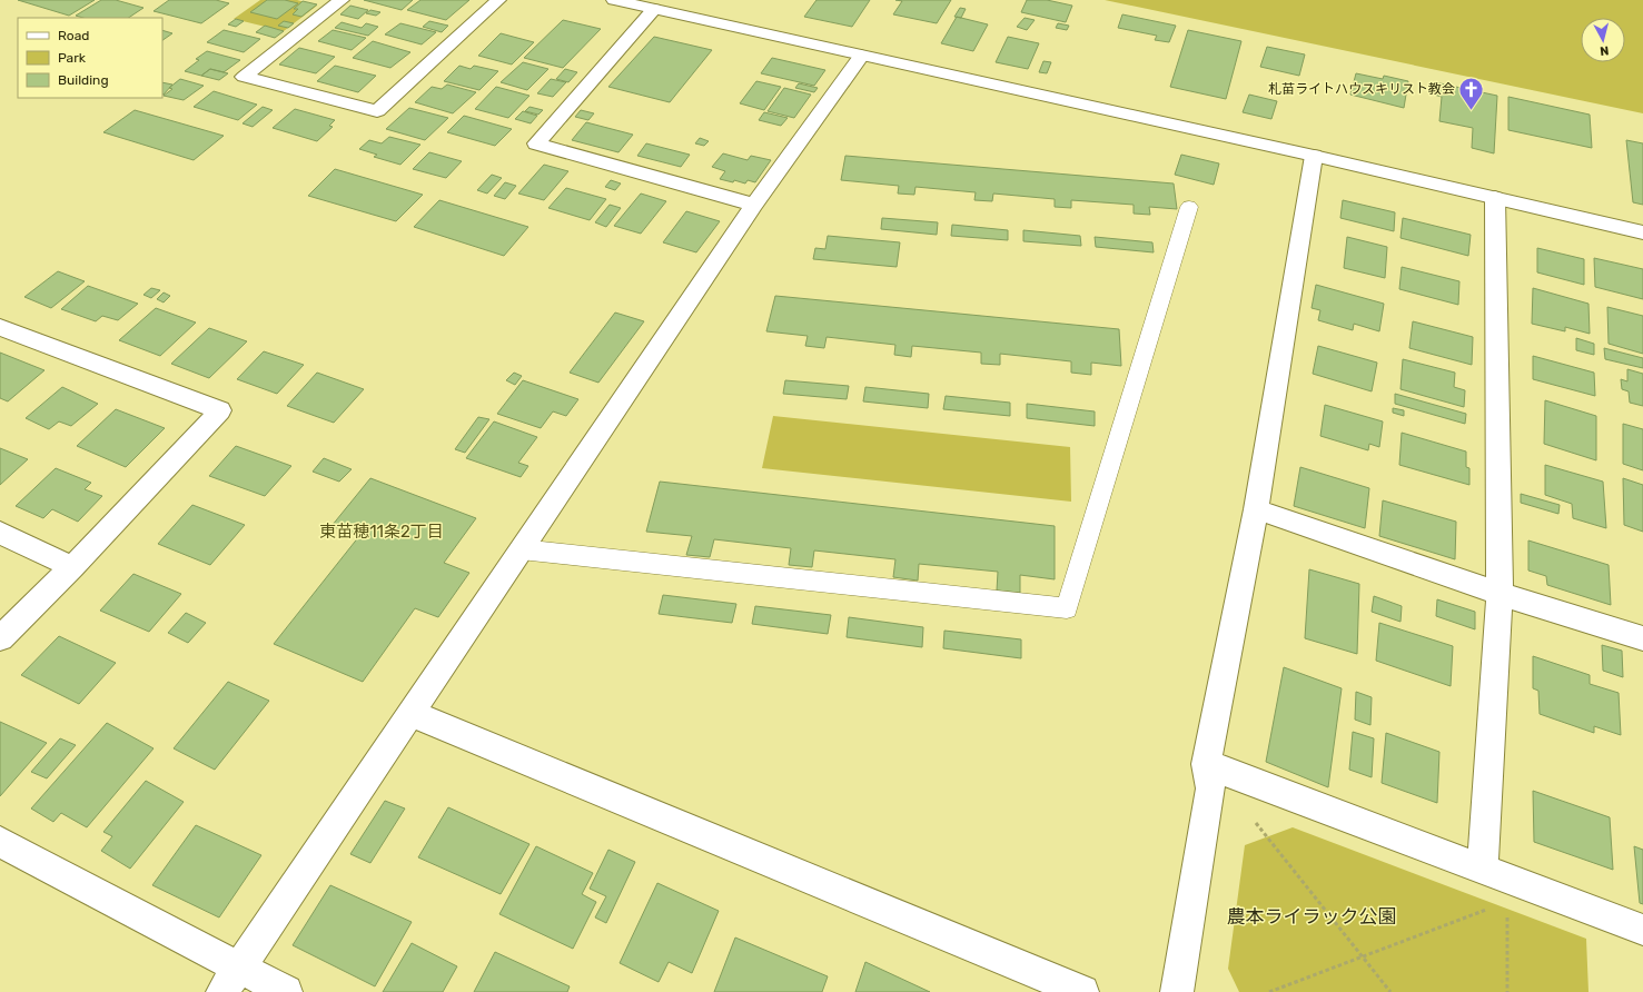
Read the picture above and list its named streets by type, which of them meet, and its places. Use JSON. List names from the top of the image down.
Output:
{
  "districts": ["東苗穂11条2丁目"],
  "parks": ["農本ライラック公園"],
  "places": {
    "church": ["札苗ライトハウスキリスト教会"]
  },
  "legend": ["Road", "Park", "Building"],
  "north": "bottom"
}
